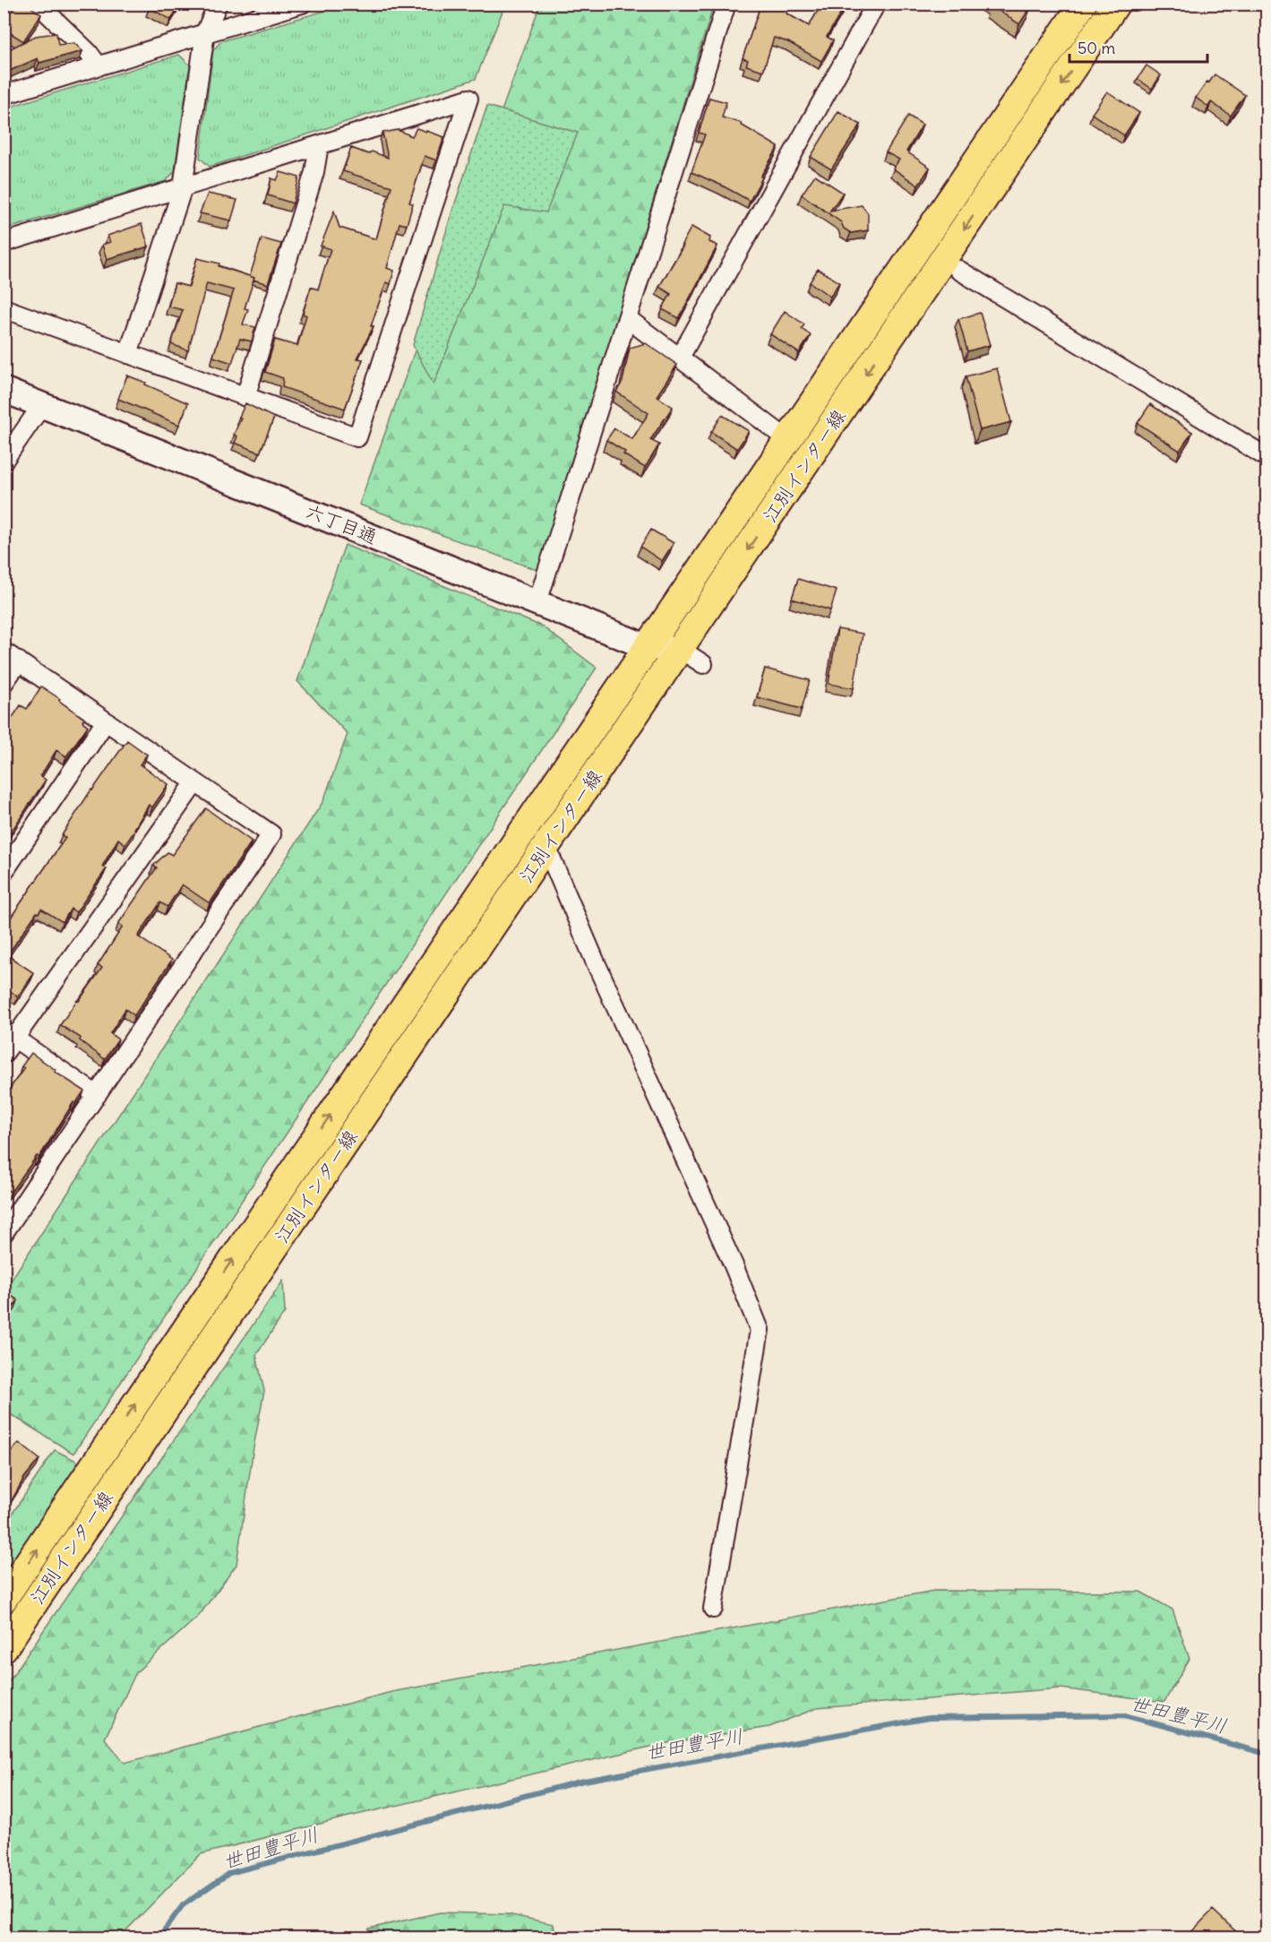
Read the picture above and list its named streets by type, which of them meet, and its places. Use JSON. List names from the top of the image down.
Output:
{
  "streets": {
    "main road": ["江別インター線"],
    "street": ["六丁目通"]
  },
  "crossings": [
    ["江別インター線", "六丁目通"]
  ],
  "water": ["世田豊平川"],
  "scale_bar": "50 m"
}
